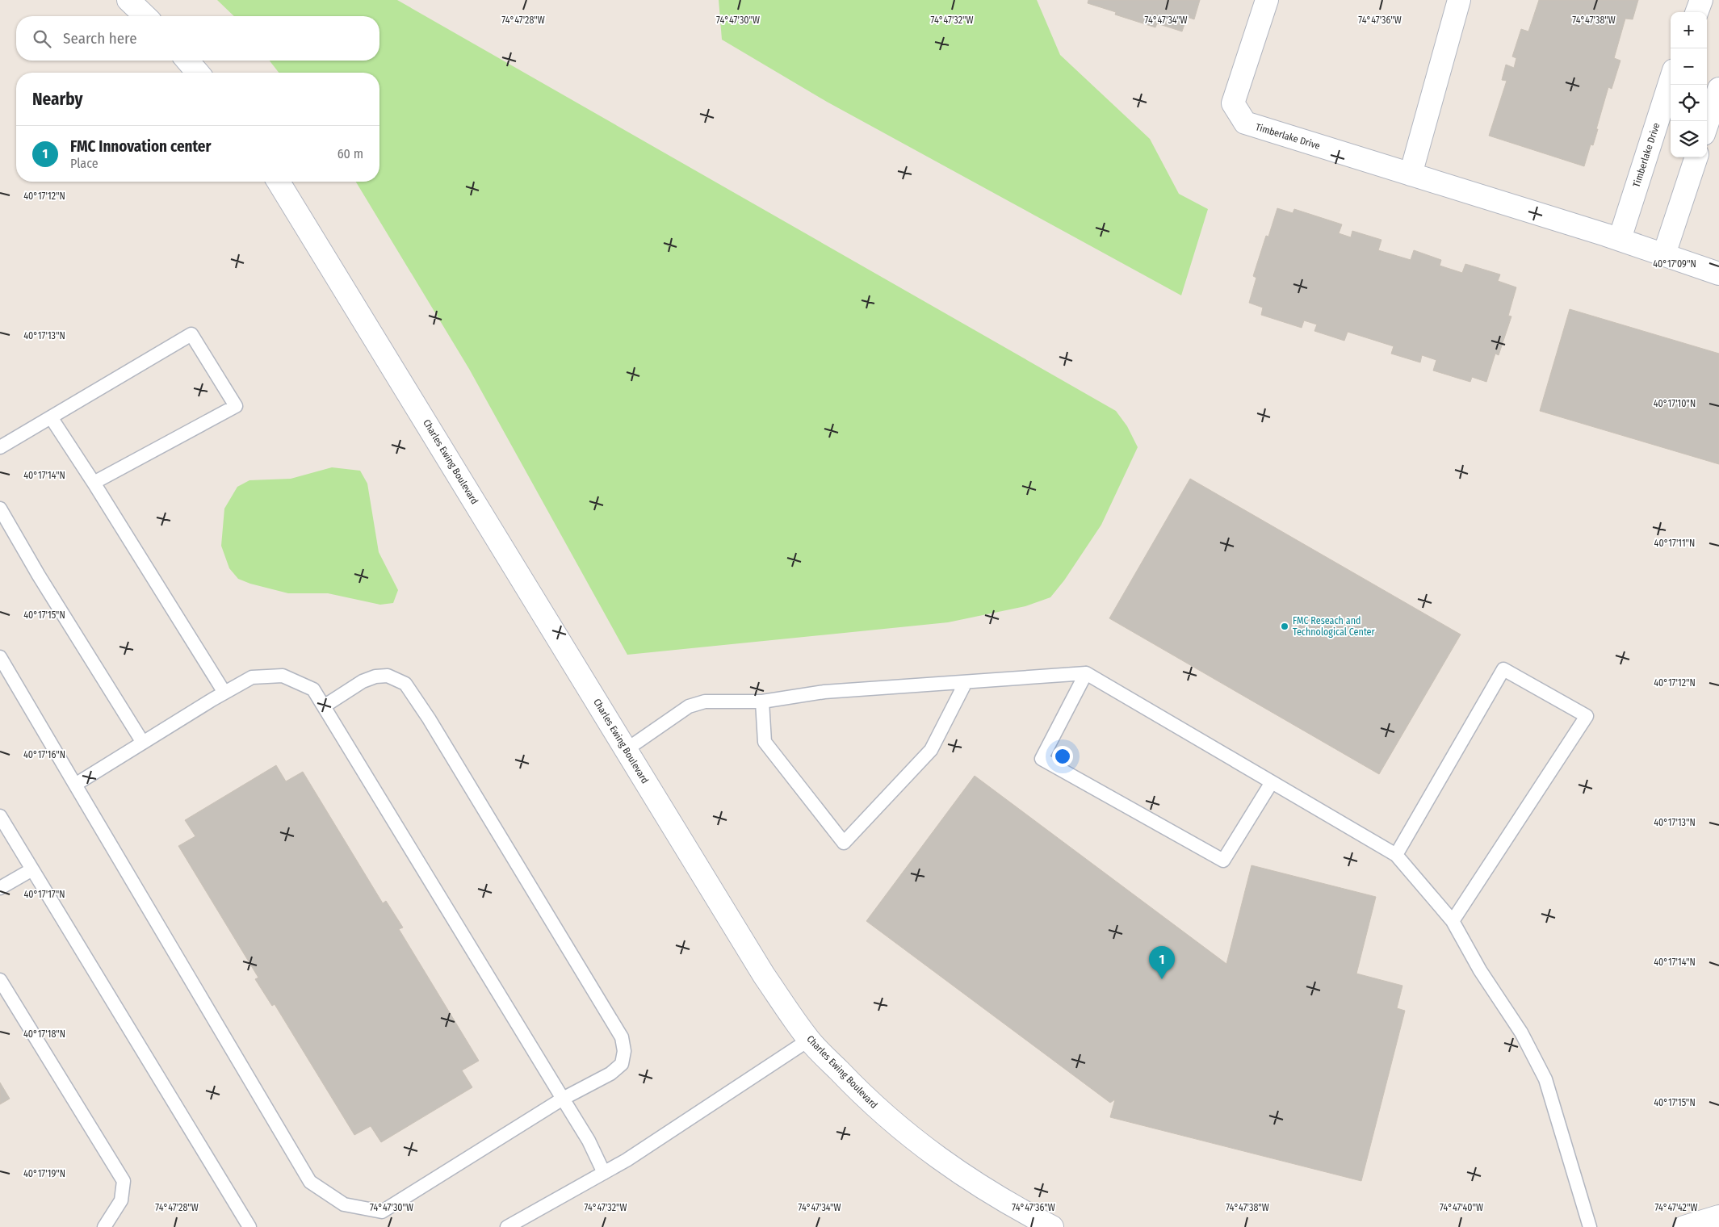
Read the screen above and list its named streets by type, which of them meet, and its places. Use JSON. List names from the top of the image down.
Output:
{
  "streets": {
    "street": ["Timberlake Drive", "Charles Ewing Boulevard"]
  },
  "places": ["FMC Reseach and Technological Center"],
  "page": {
    "map_buttons": ["+", "−"],
    "search": "Search here",
    "heading": "Nearby",
    "list": [
      {
        "mark": "1",
        "name": "FMC Innovation center",
        "note": "Place",
        "value": "60 m"
      }
    ],
    "pins": "1"
  },
  "coordinates": [
    "74°47'28\"W",
    "74°47'30\"W",
    "74°47'32\"W",
    "74°47'34\"W",
    "74°47'36\"W",
    "74°47'38\"W",
    "40°17'12\"N",
    "40°17'09\"N",
    "40°17'13\"N",
    "40°17'10\"N",
    "40°17'14\"N",
    "40°17'11\"N",
    "40°17'15\"N",
    "40°17'16\"N",
    "40°17'17\"N",
    "40°17'18\"N",
    "40°17'19\"N",
    "74°47'40\"W",
    "74°47'42\"W"
  ]
}
